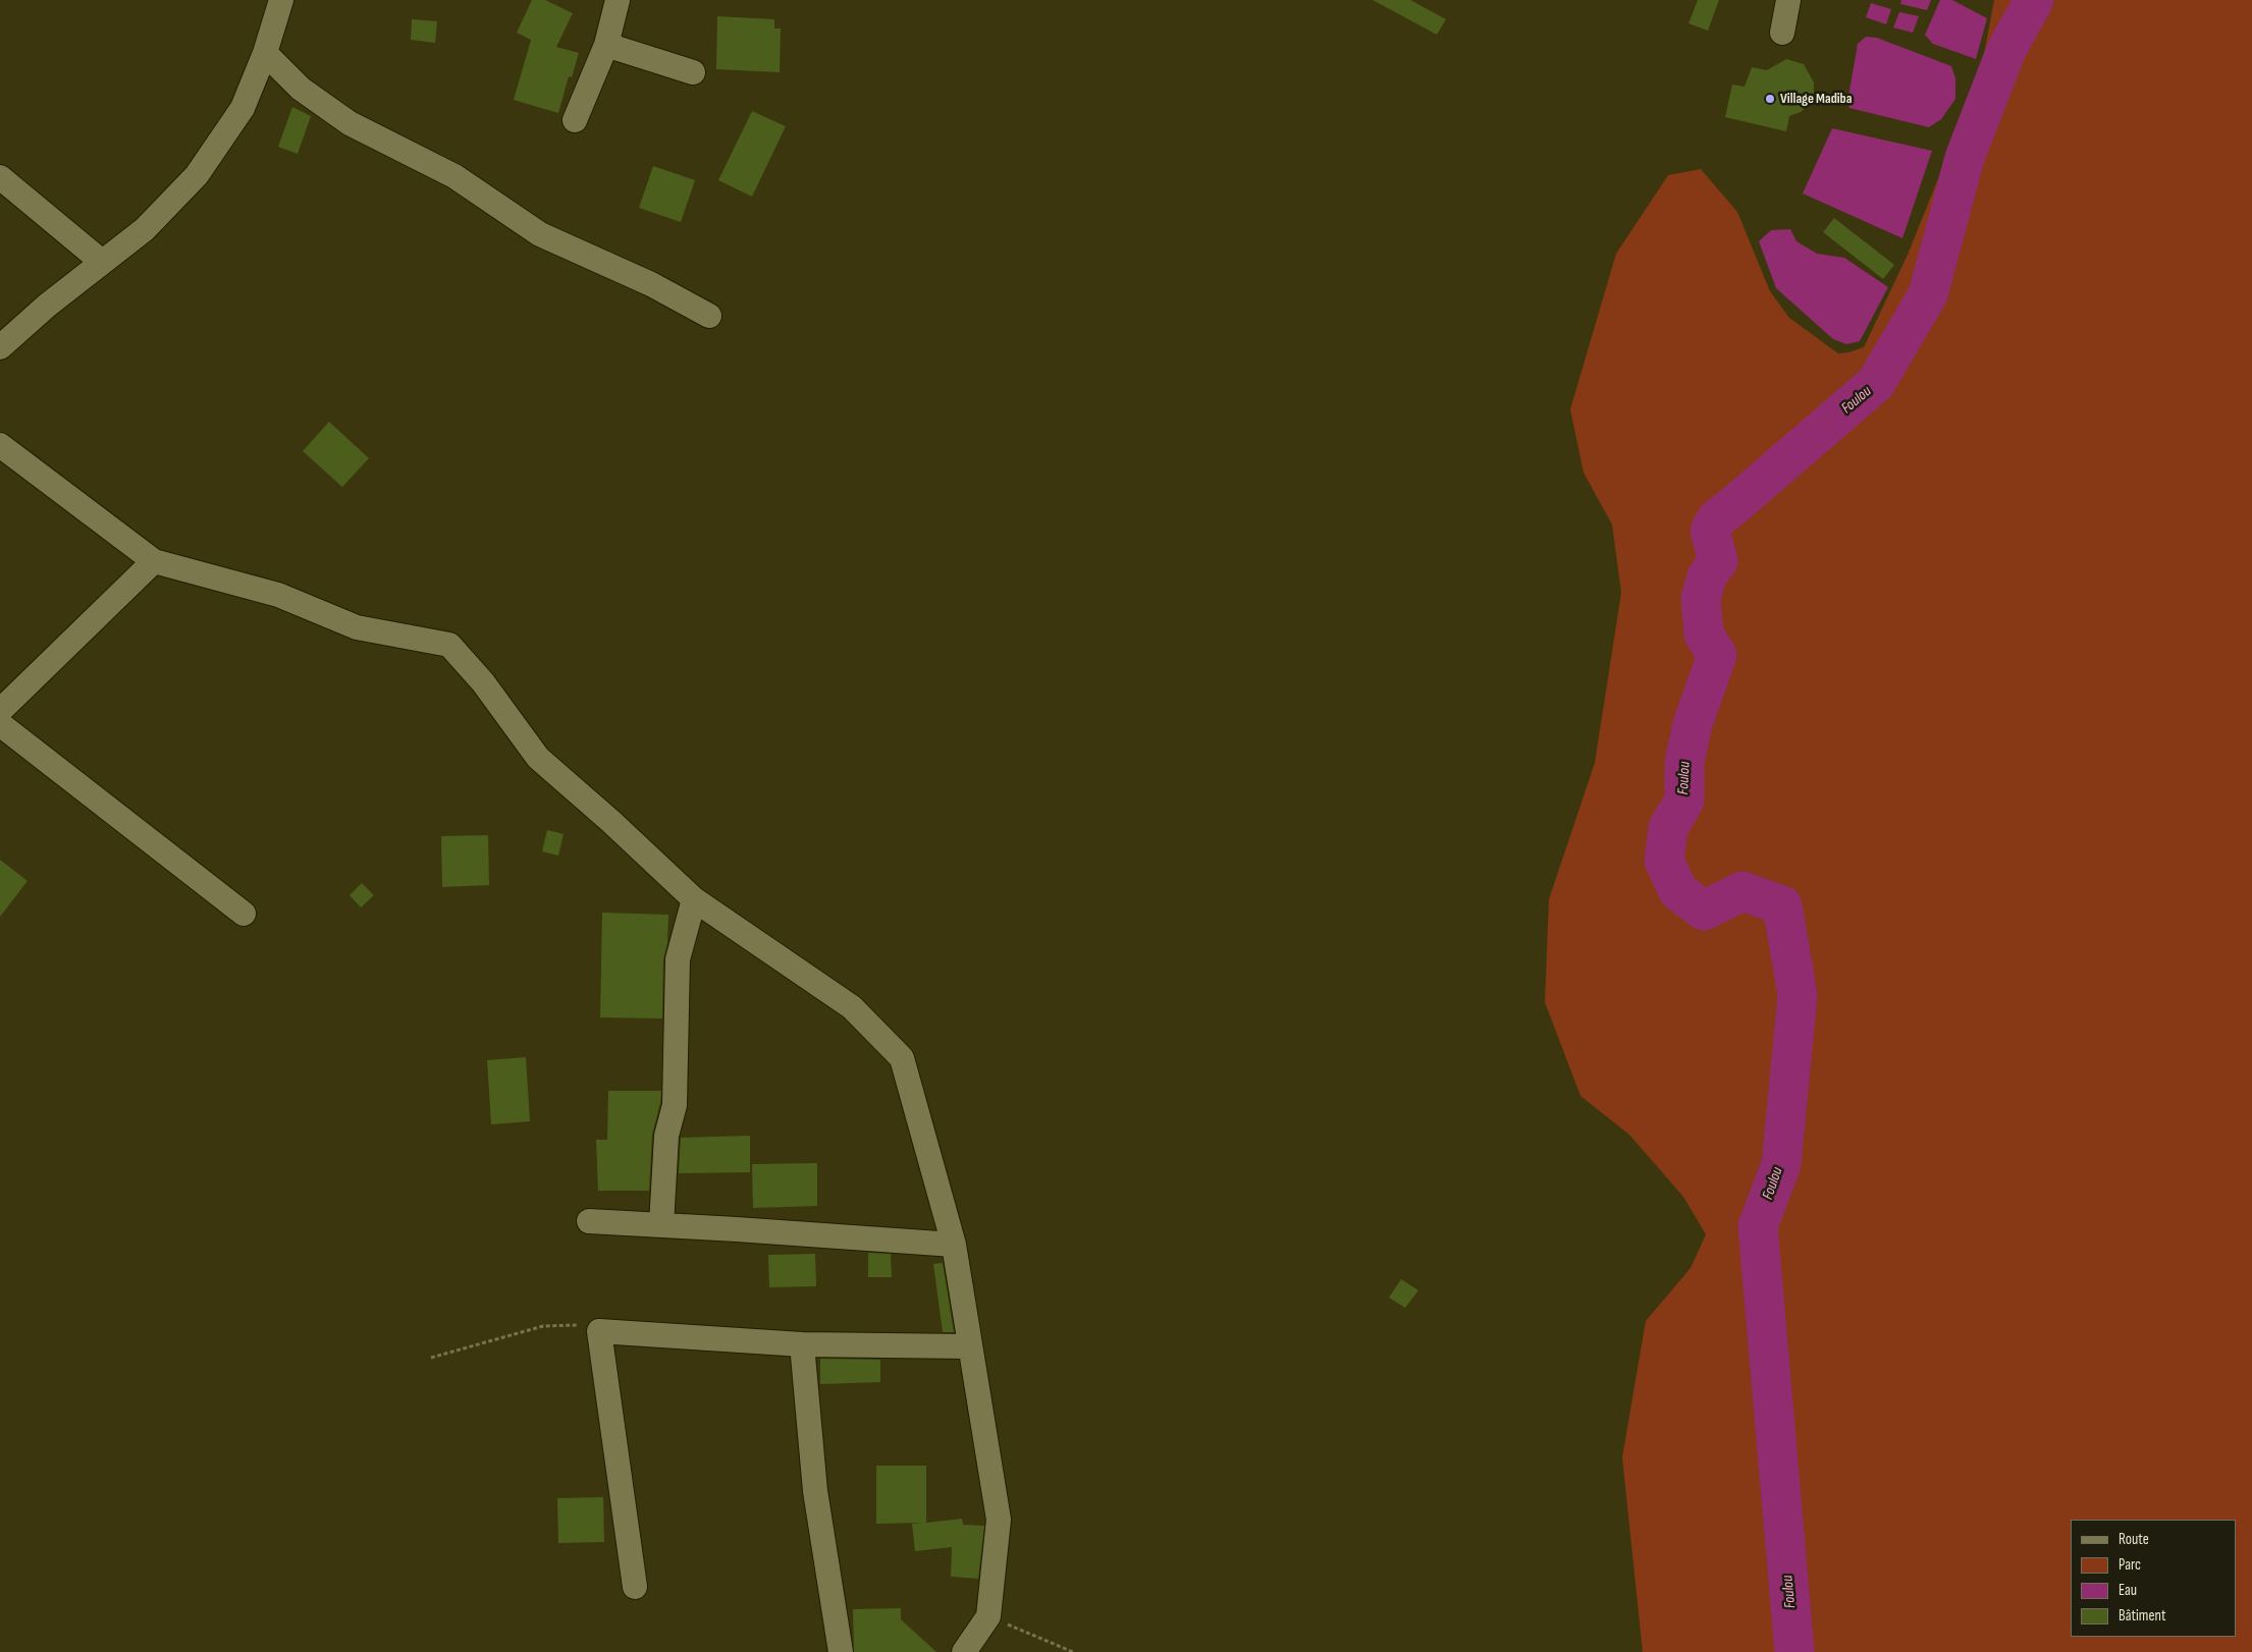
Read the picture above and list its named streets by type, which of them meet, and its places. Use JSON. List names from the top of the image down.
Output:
{
  "water": ["Foulou"],
  "places": ["Village Madiba"],
  "legend": [
    "Route",
    "Parc",
    "Eau",
    "Bâtiment"
  ]
}
